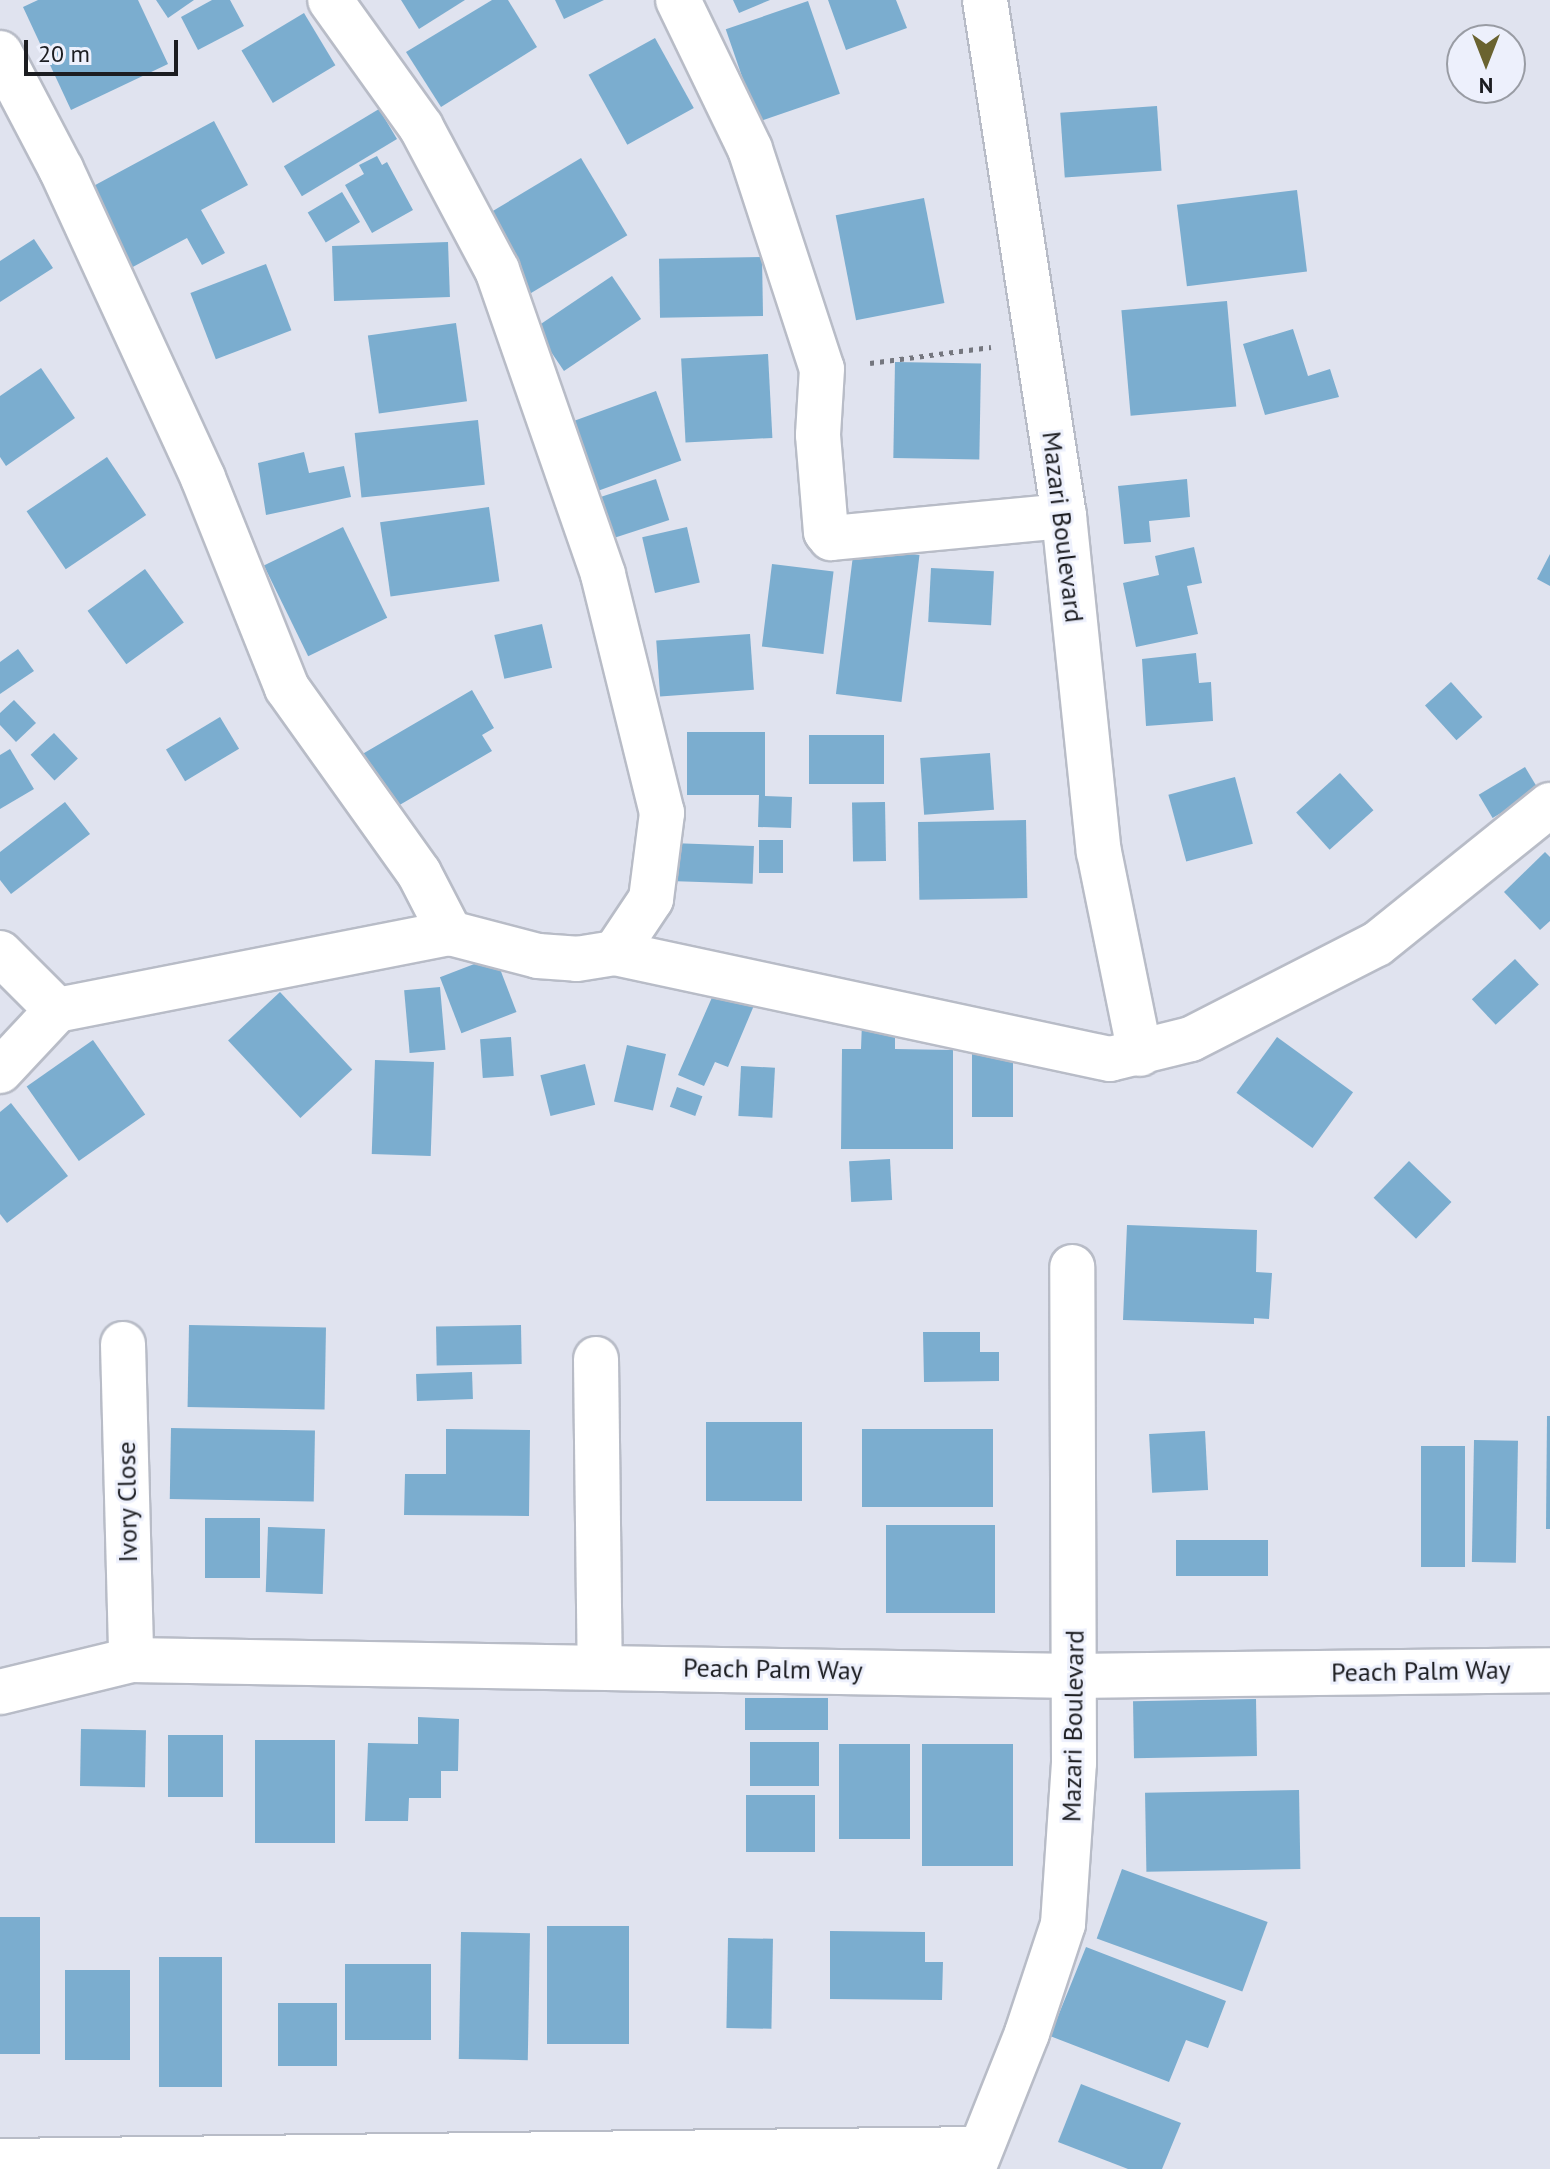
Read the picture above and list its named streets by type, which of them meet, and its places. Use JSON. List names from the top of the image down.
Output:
{
  "streets": {
    "street": ["Mazari Boulevard", "Ivory Close", "Peach Palm Way"]
  },
  "crossings": [
    ["Mazari Boulevard", "Peach Palm Way"],
    ["Ivory Close", "Peach Palm Way"]
  ],
  "scale_bar": "20 m",
  "north": "bottom"
}
